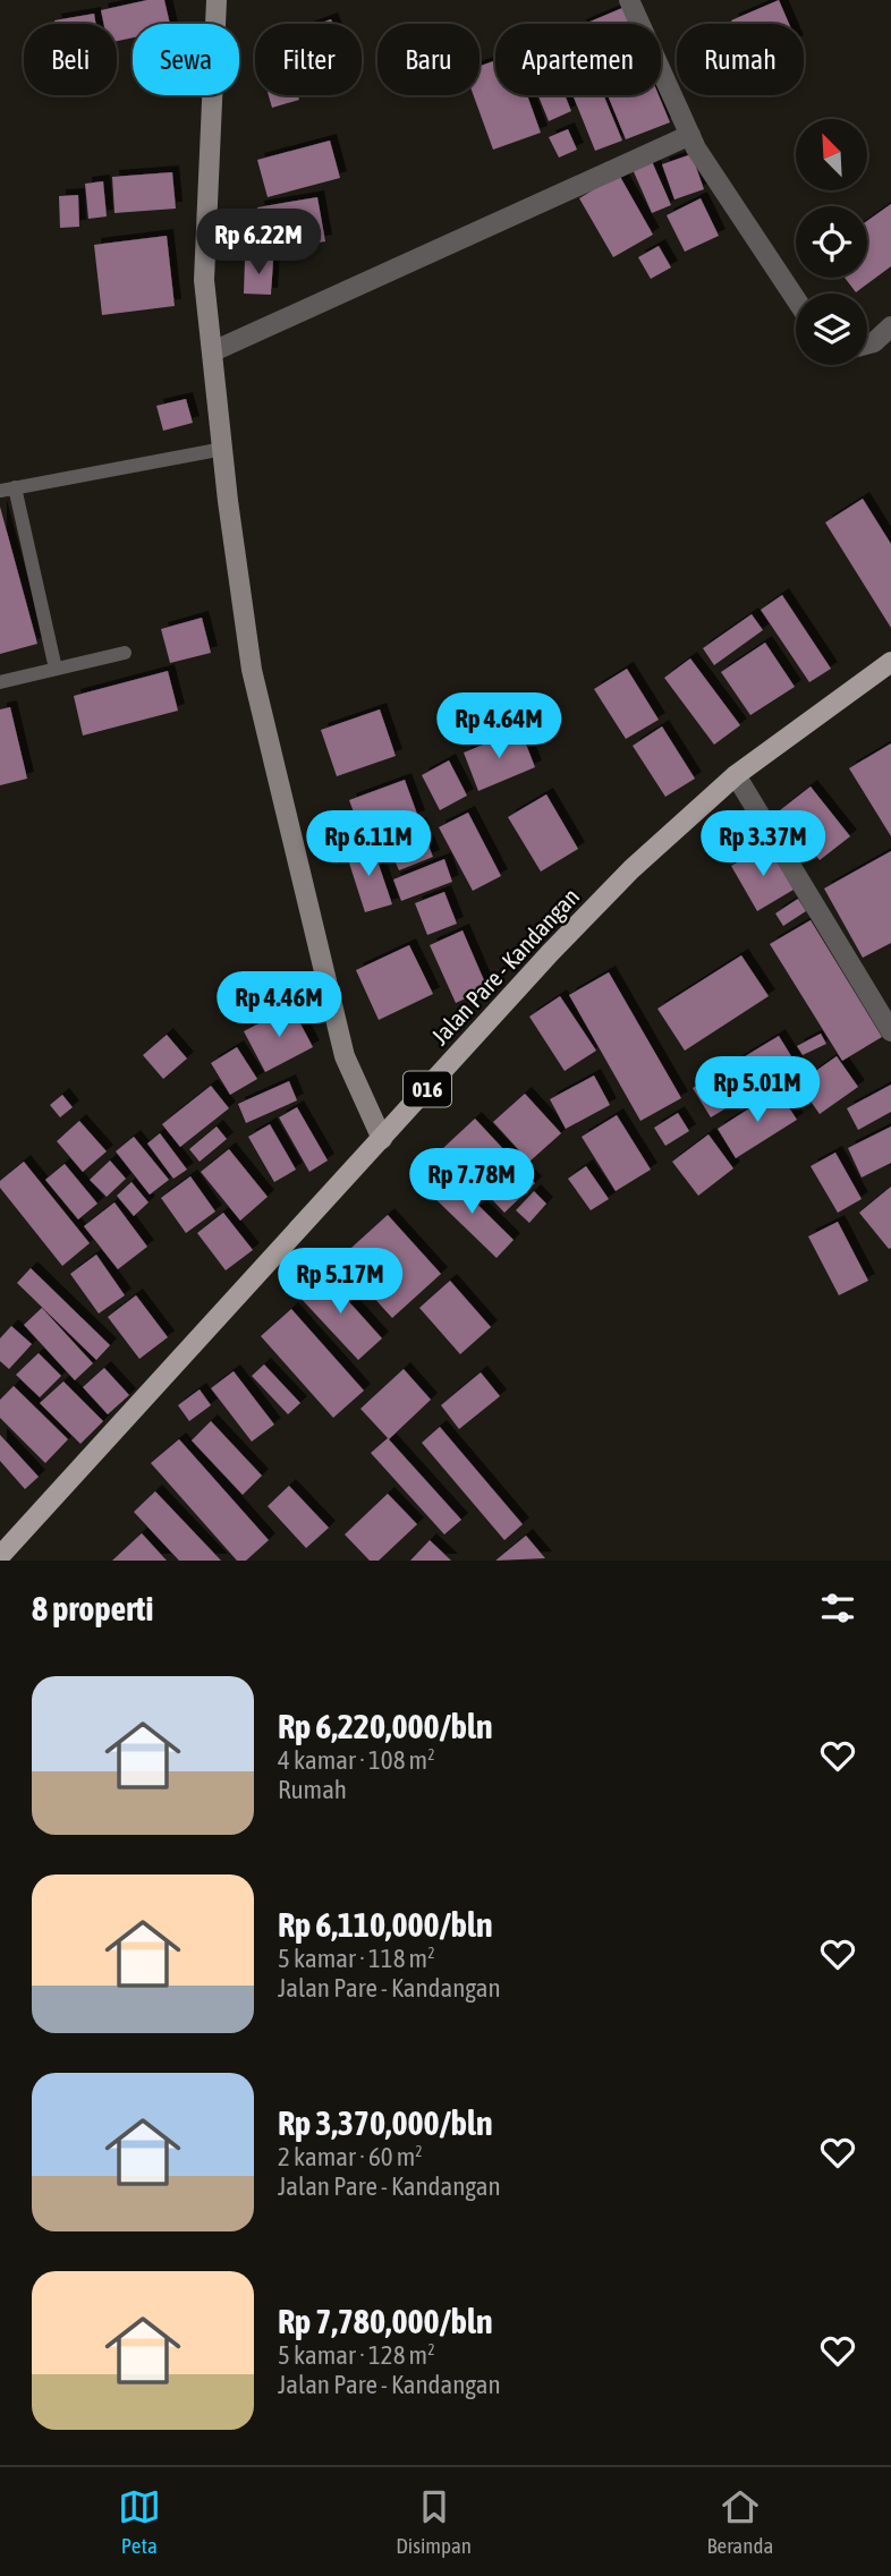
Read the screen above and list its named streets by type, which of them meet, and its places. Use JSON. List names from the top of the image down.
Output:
{
  "streets": {
    "main road": ["Jalan Pare - Kandangan", "016"]
  },
  "north": "top left",
  "page": {
    "chip": [
      "Beli",
      "Sewa",
      "Filter",
      "Baru",
      "Apartemen",
      "Rumah"
    ],
    "price": [
      "Rp 6.22M",
      "Rp 4.64M",
      "Rp 6.11M",
      "Rp 3.37M",
      "Rp 4.46M",
      "Rp 5.01M",
      "Rp 7.78M",
      "Rp 5.17M"
    ],
    "heading": "8 properti",
    "list": [
      {
        "name": "Rp 6,220,000/bln",
        "note": "4 kamar · 108 m² · Rumah"
      },
      {
        "name": "Rp 6,110,000/bln",
        "note": "5 kamar · 118 m² · Jalan Pare - Kandangan"
      },
      {
        "name": "Rp 3,370,000/bln",
        "note": "2 kamar · 60 m² · Jalan Pare - Kandangan"
      },
      {
        "name": "Rp 7,780,000/bln",
        "note": "5 kamar · 128 m² · Jalan Pare - Kandangan"
      }
    ],
    "tabs": ["Peta", "Disimpan", "Beranda"]
  }
}
